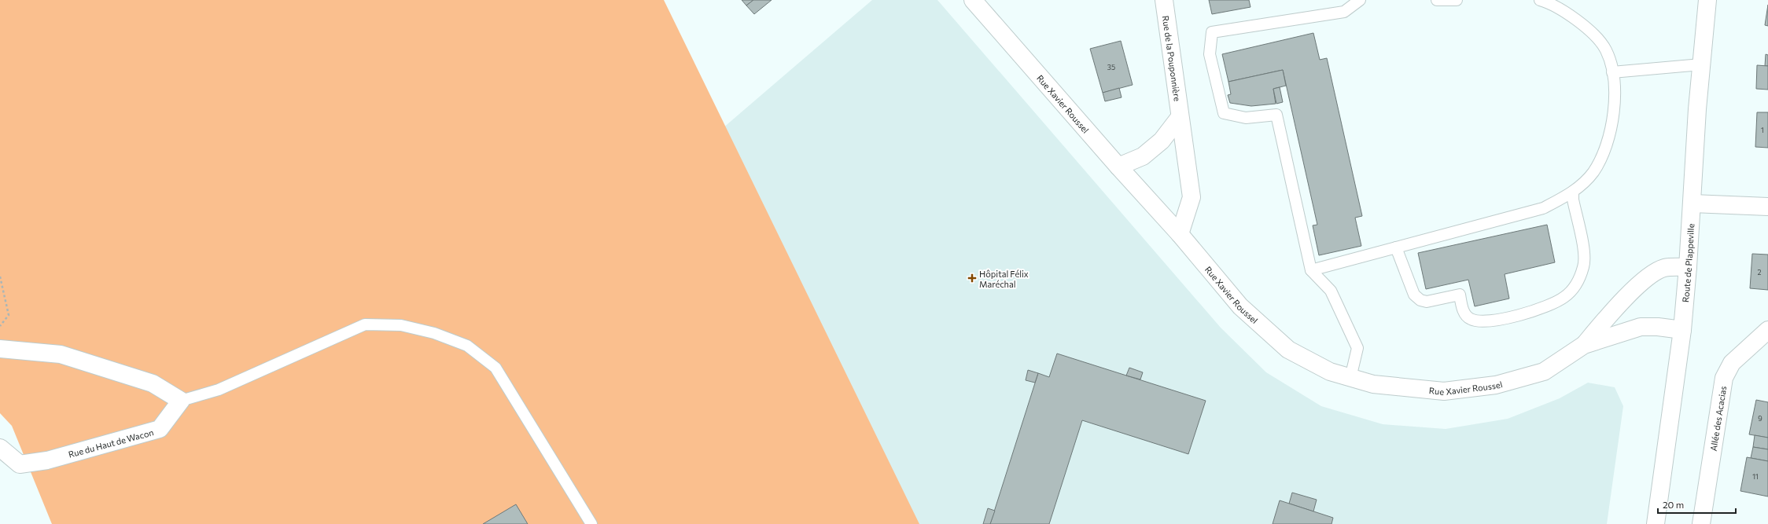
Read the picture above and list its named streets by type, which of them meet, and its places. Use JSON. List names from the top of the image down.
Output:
{
  "streets": {
    "street": [
      "Rue de la Pouponnière",
      "Rue Xavier Roussel",
      "Route de Plappeville",
      "Allée des Acacias",
      "Rue du Haut de Wacon"
    ]
  },
  "crossings": [
    ["Rue de la Pouponnière", "Rue Xavier Roussel"],
    ["Rue Xavier Roussel", "Route de Plappeville"]
  ],
  "places": {
    "health": ["Hôpital Félix Maréchal"]
  },
  "house_numbers": [
    "35",
    "1",
    "2",
    "9",
    "11"
  ],
  "scale_bar": "20 m"
}
